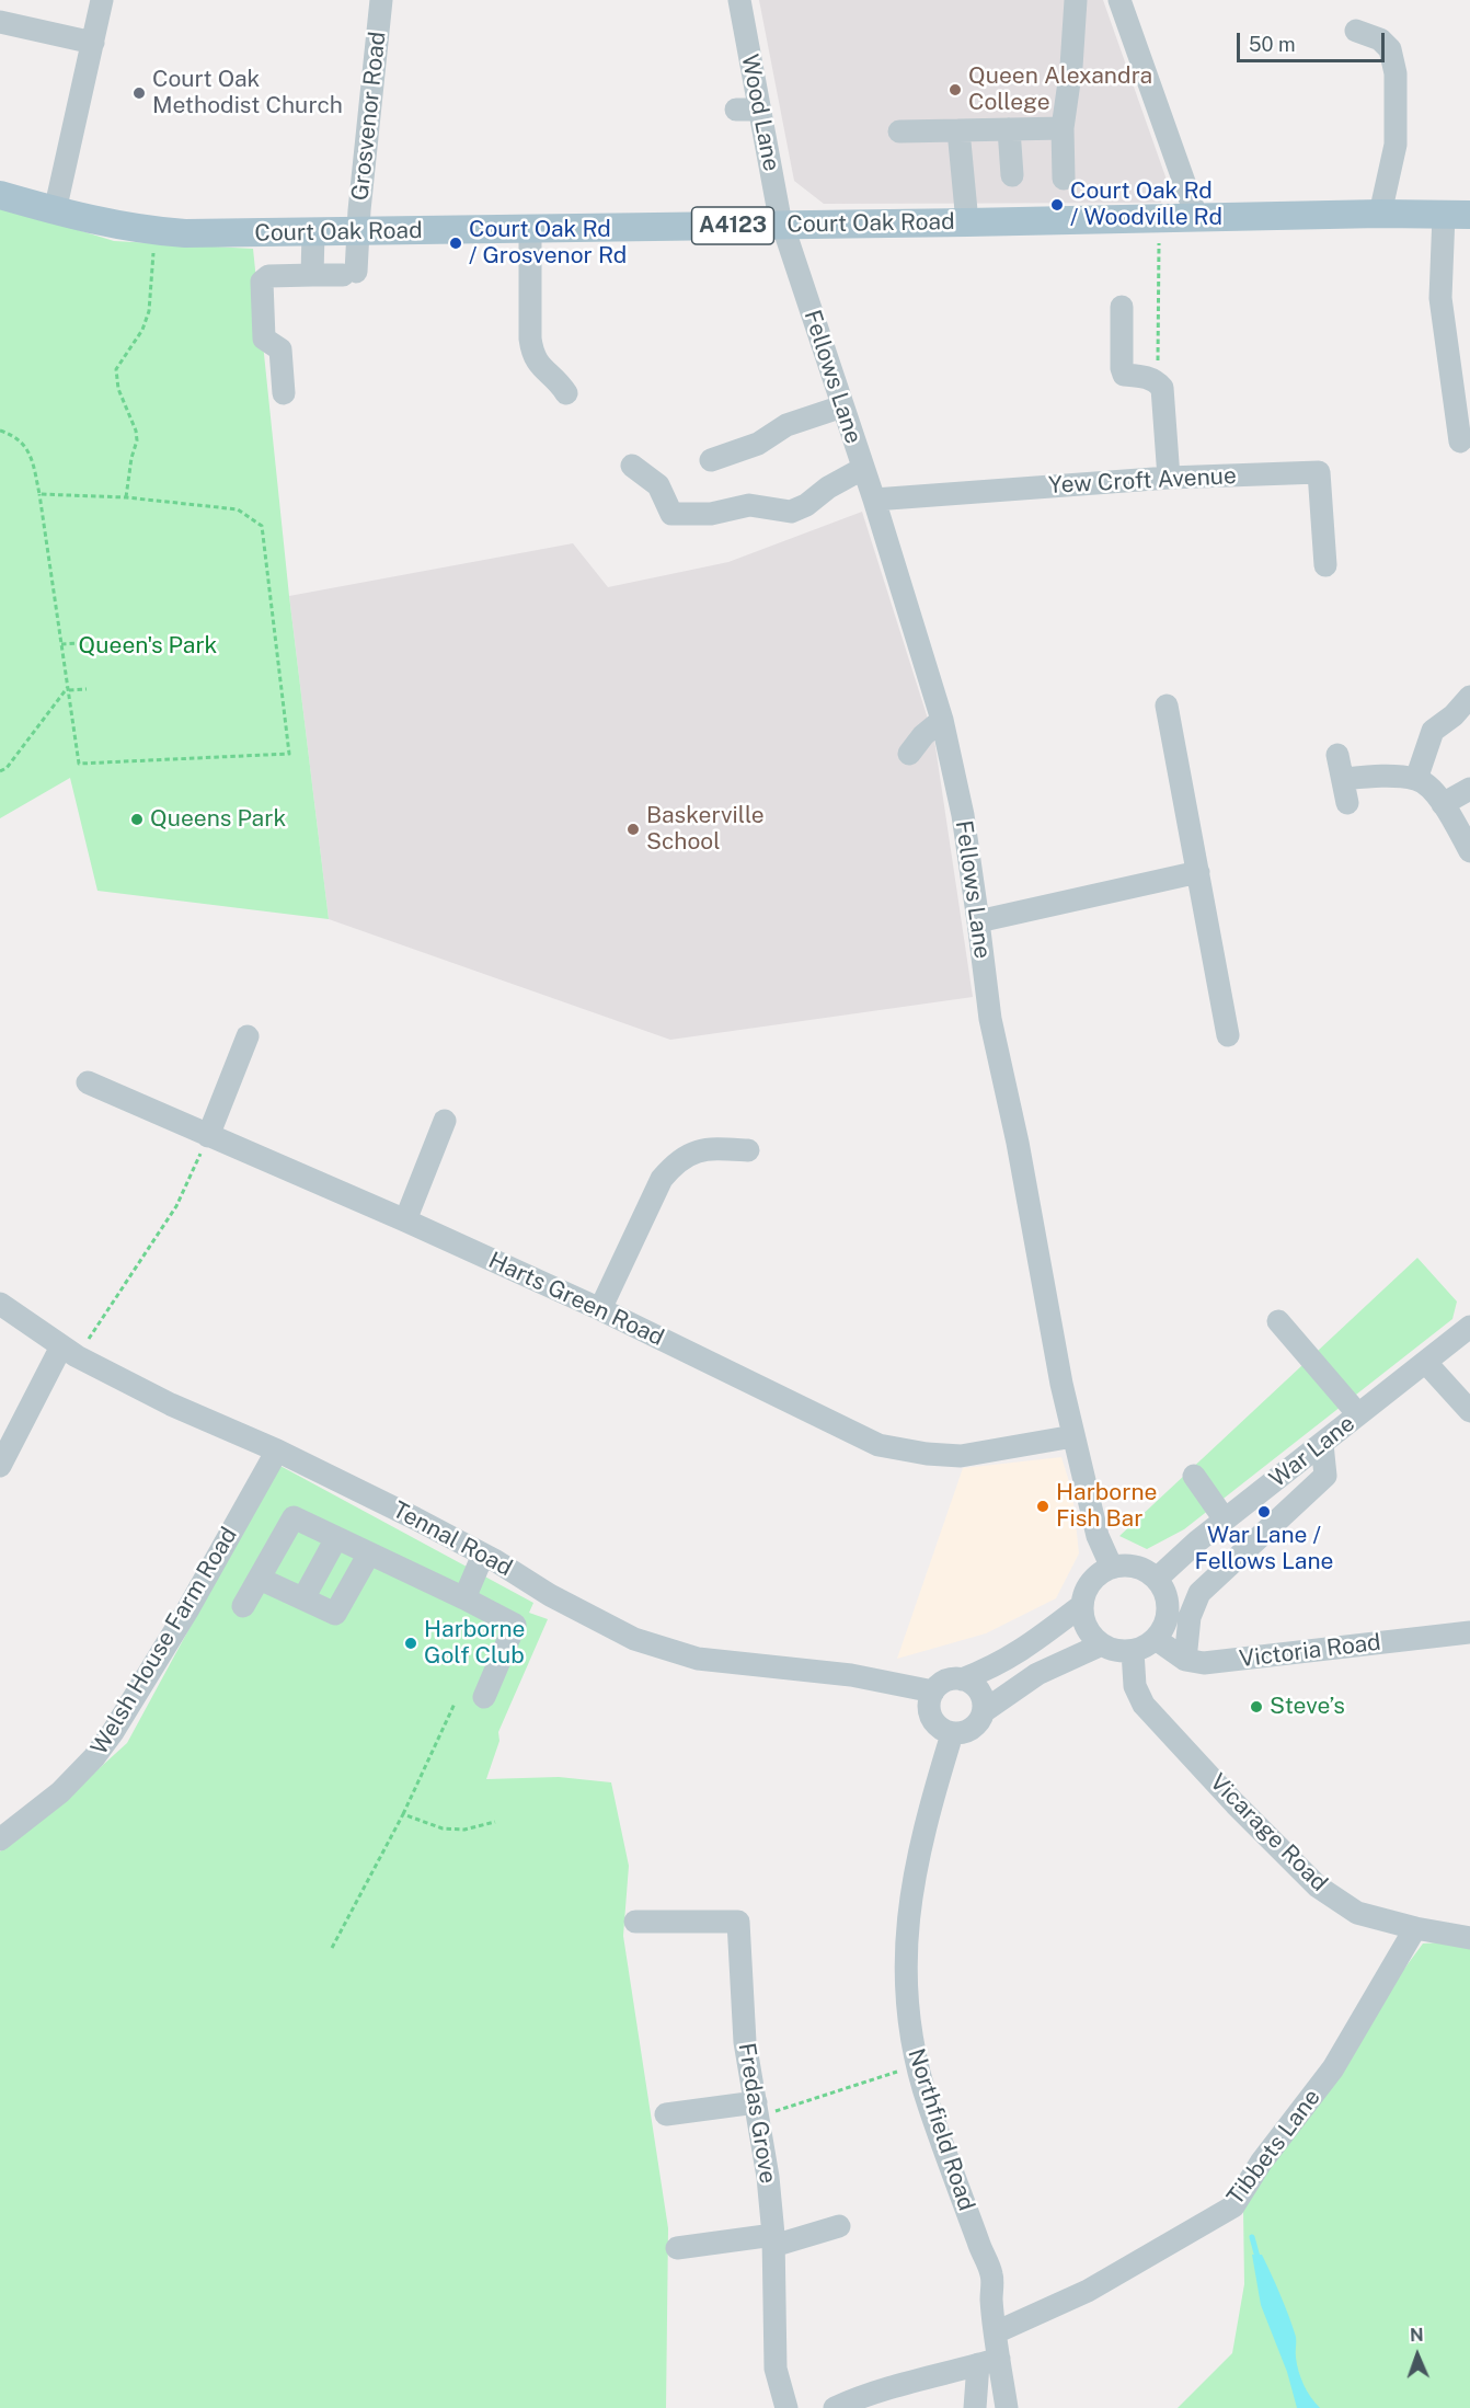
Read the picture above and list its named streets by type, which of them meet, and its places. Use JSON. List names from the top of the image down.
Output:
{
  "streets": {
    "main road": ["Court Oak Road", "A4123"],
    "street": [
      "Wood Lane",
      "Grosvenor Road",
      "Fellows Lane",
      "Yew Croft Avenue",
      "Harts Green Road",
      "War Lane",
      "Tennal Road",
      "Welsh House Farm Road",
      "Victoria Road",
      "Vicarage Road",
      "Fredas Grove",
      "Northfield Road",
      "Tibbets Lane"
    ]
  },
  "crossings": [
    ["Wood Lane", "Court Oak Road"],
    ["Wood Lane", "Fellows Lane"],
    ["Grosvenor Road", "Court Oak Road"],
    ["Court Oak Road", "Fellows Lane"],
    ["Fellows Lane", "Yew Croft Avenue"],
    ["Fellows Lane", "Harts Green Road"],
    ["Fellows Lane", "War Lane"],
    ["Fellows Lane", "Vicarage Road"],
    ["War Lane", "Vicarage Road"],
    ["Tennal Road", "Welsh House Farm Road"],
    ["Tennal Road", "Northfield Road"],
    ["Vicarage Road", "Tibbets Lane"],
    ["Northfield Road", "Tibbets Lane"]
  ],
  "parks": ["Queen's Park"],
  "places": [
    "Queen Alexandra College",
    "Court Oak Methodist Church",
    "Court Oak Rd / Woodville Rd",
    "Court Oak Rd / Grosvenor Rd",
    "Queens Park",
    "Baskerville School",
    "Harborne Fish Bar",
    "War Lane / Fellows Lane",
    "Harborne Golf Club",
    "Steve’s"
  ],
  "scale_bar": "50 m",
  "north": "top"
}
